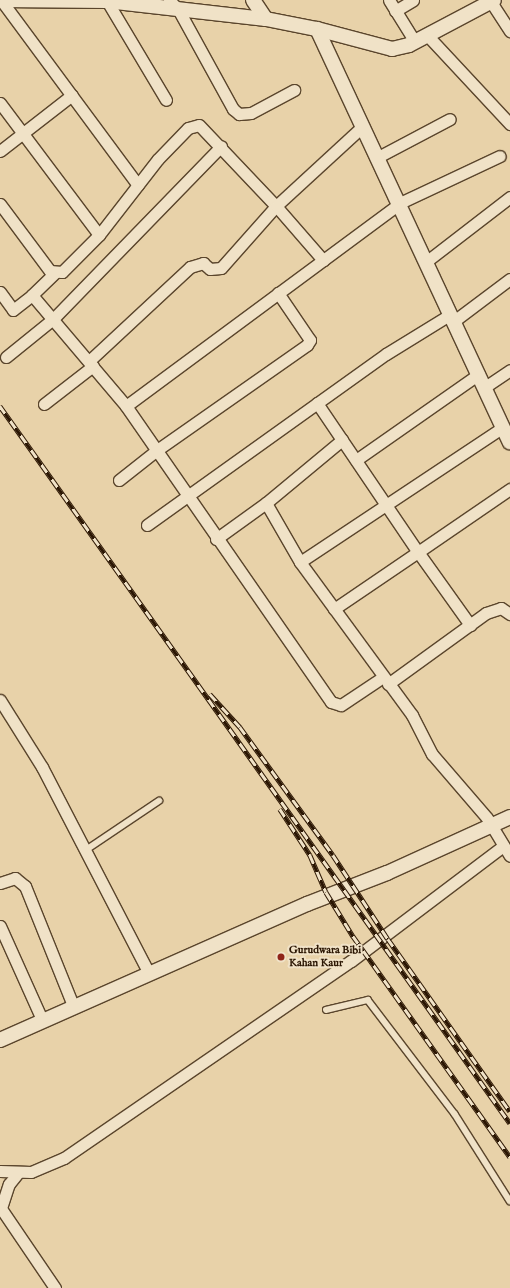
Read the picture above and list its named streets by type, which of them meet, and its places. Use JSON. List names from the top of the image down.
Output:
{
  "places": ["Gurudwara Bibi Kahan Kaur"]
}
